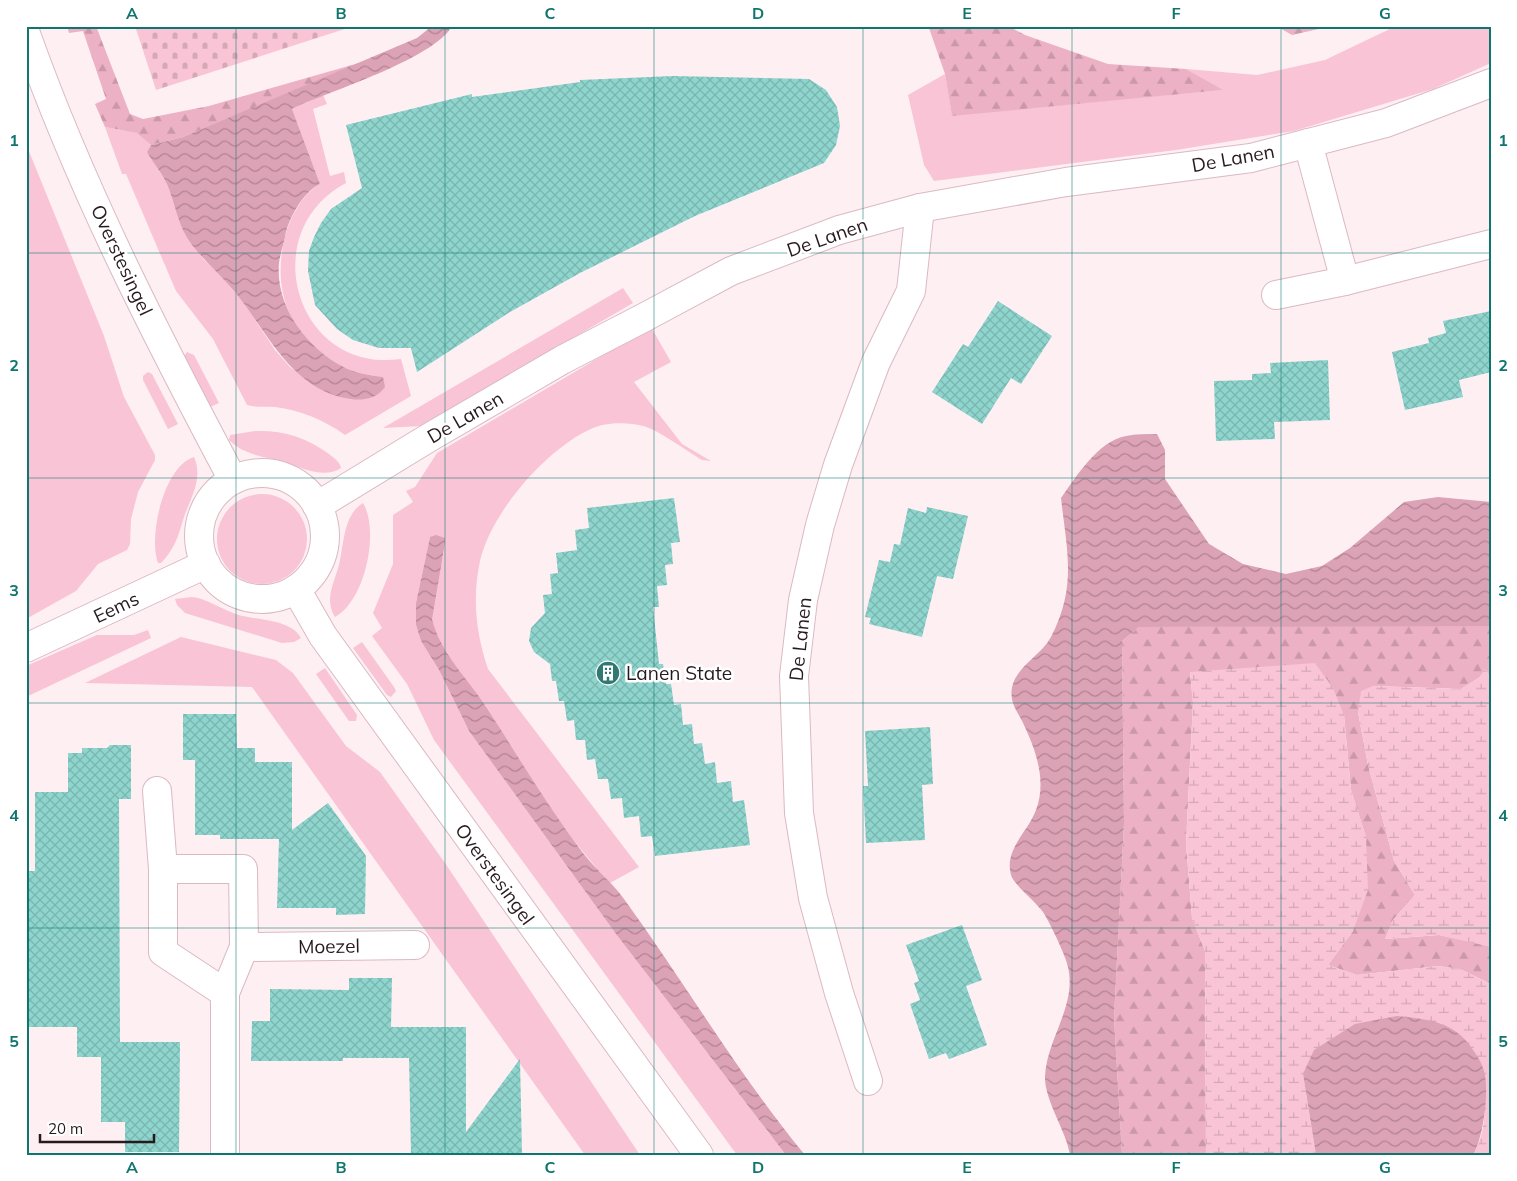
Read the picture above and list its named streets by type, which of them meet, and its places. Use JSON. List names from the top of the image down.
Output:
{
  "streets": {
    "street": [
      "De Lanen",
      "Overstesingel",
      "Eems",
      "Moezel"
    ]
  },
  "crossings": [
    ["De Lanen", "Overstesingel"],
    ["De Lanen", "Eems"],
    ["Overstesingel", "Eems"]
  ],
  "places": {
    "building": ["Lanen State"]
  },
  "scale_bar": "20 m",
  "grid": {
    "columns": [
      "A",
      "B",
      "C",
      "D",
      "E",
      "F",
      "G"
    ],
    "rows": [
      "1",
      "2",
      "3",
      "4",
      "5"
    ]
  }
}
